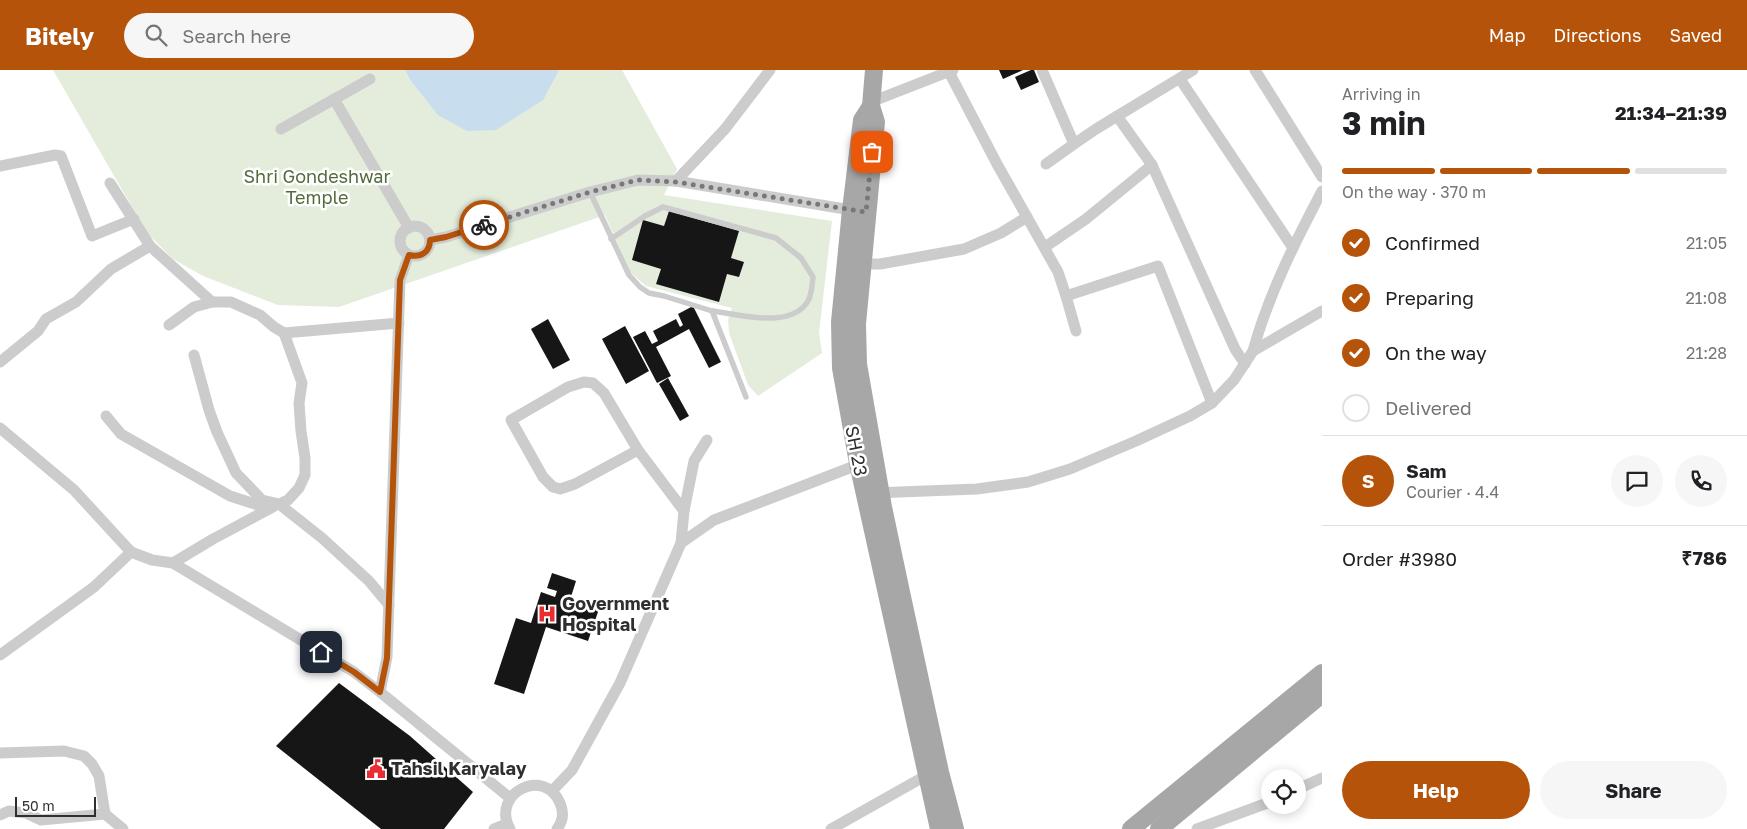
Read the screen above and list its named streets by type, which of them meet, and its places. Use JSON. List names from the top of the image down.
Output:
{
  "parks": ["Shri Gondeshwar Temple"],
  "places": {
    "hospital": ["Government Hospital"],
    "public building": ["Tahsil Karyalay"]
  },
  "scale_bar": "50 m",
  "page": {
    "header": "Bitely",
    "search": "Search here",
    "nav": ["Map", "Directions", "Saved"],
    "heading": ["3 min", "Arriving in", "21:34–21:39"],
    "panel": [
      "Sam",
      "Courier · 4.4",
      "Order #3980",
      "₹786"
    ],
    "bar": "On the way · 370 m",
    "list": [
      ["Confirmed", "21:05"],
      ["Preparing", "21:08"],
      ["On the way", "21:28"],
      "Delivered"
    ],
    "round": "S",
    "buttons": ["Help", "Share"],
    "scale": "50 m"
  }
}
